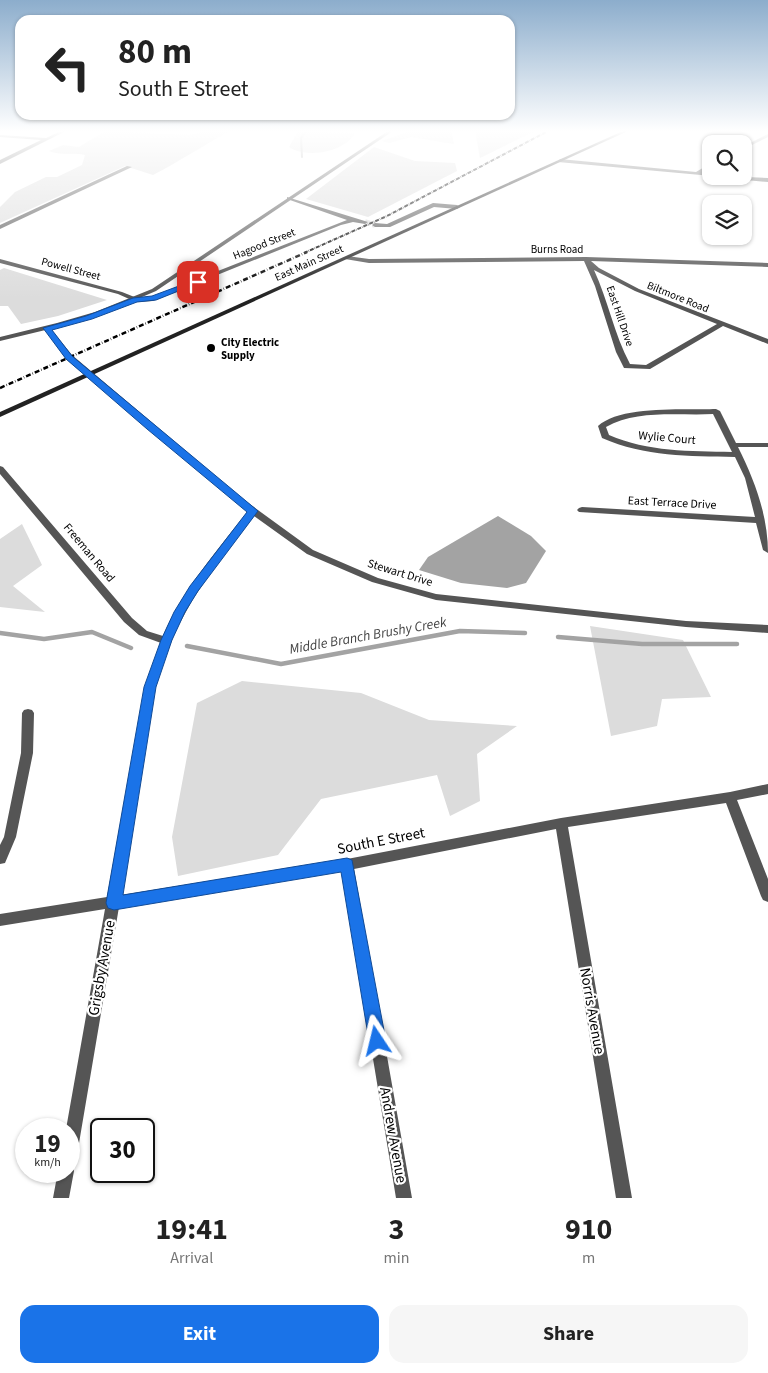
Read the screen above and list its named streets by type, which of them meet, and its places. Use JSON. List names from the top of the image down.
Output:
{
  "streets": {
    "main road": ["East Main Street"],
    "street": [
      "Hagood Street",
      "Burns Road",
      "Powell Street",
      "Biltmore Road",
      "East Hill Drive",
      "Wylie Court",
      "East Terrace Drive",
      "Freeman Road",
      "Stewart Drive",
      "South E Street",
      "Grigsby Avenue",
      "Norris Avenue",
      "Andrew Avenue"
    ]
  },
  "crossings": [
    ["Hagood Street", "Powell Street"],
    ["Hagood Street", "Stewart Drive"],
    ["Burns Road", "East Main Street"],
    ["Burns Road", "Biltmore Road"],
    ["Burns Road", "East Hill Drive"],
    ["East Main Street", "Stewart Drive"],
    ["Biltmore Road", "East Hill Drive"],
    ["Freeman Road", "Grigsby Avenue"],
    ["Stewart Drive", "Grigsby Avenue"],
    ["South E Street", "Grigsby Avenue"],
    ["South E Street", "Norris Avenue"],
    ["South E Street", "Andrew Avenue"]
  ],
  "water": ["Middle Branch Brushy Creek"],
  "places": ["City Electric Supply"],
  "page": {
    "turn": ["80 m", "South E Street"],
    "speed": "19 km/h",
    "limit": "30",
    "eta": [
      "19:41",
      "Arrival",
      "3",
      "min",
      "910",
      "m"
    ],
    "buttons": ["Exit", "Share"]
  }
}
